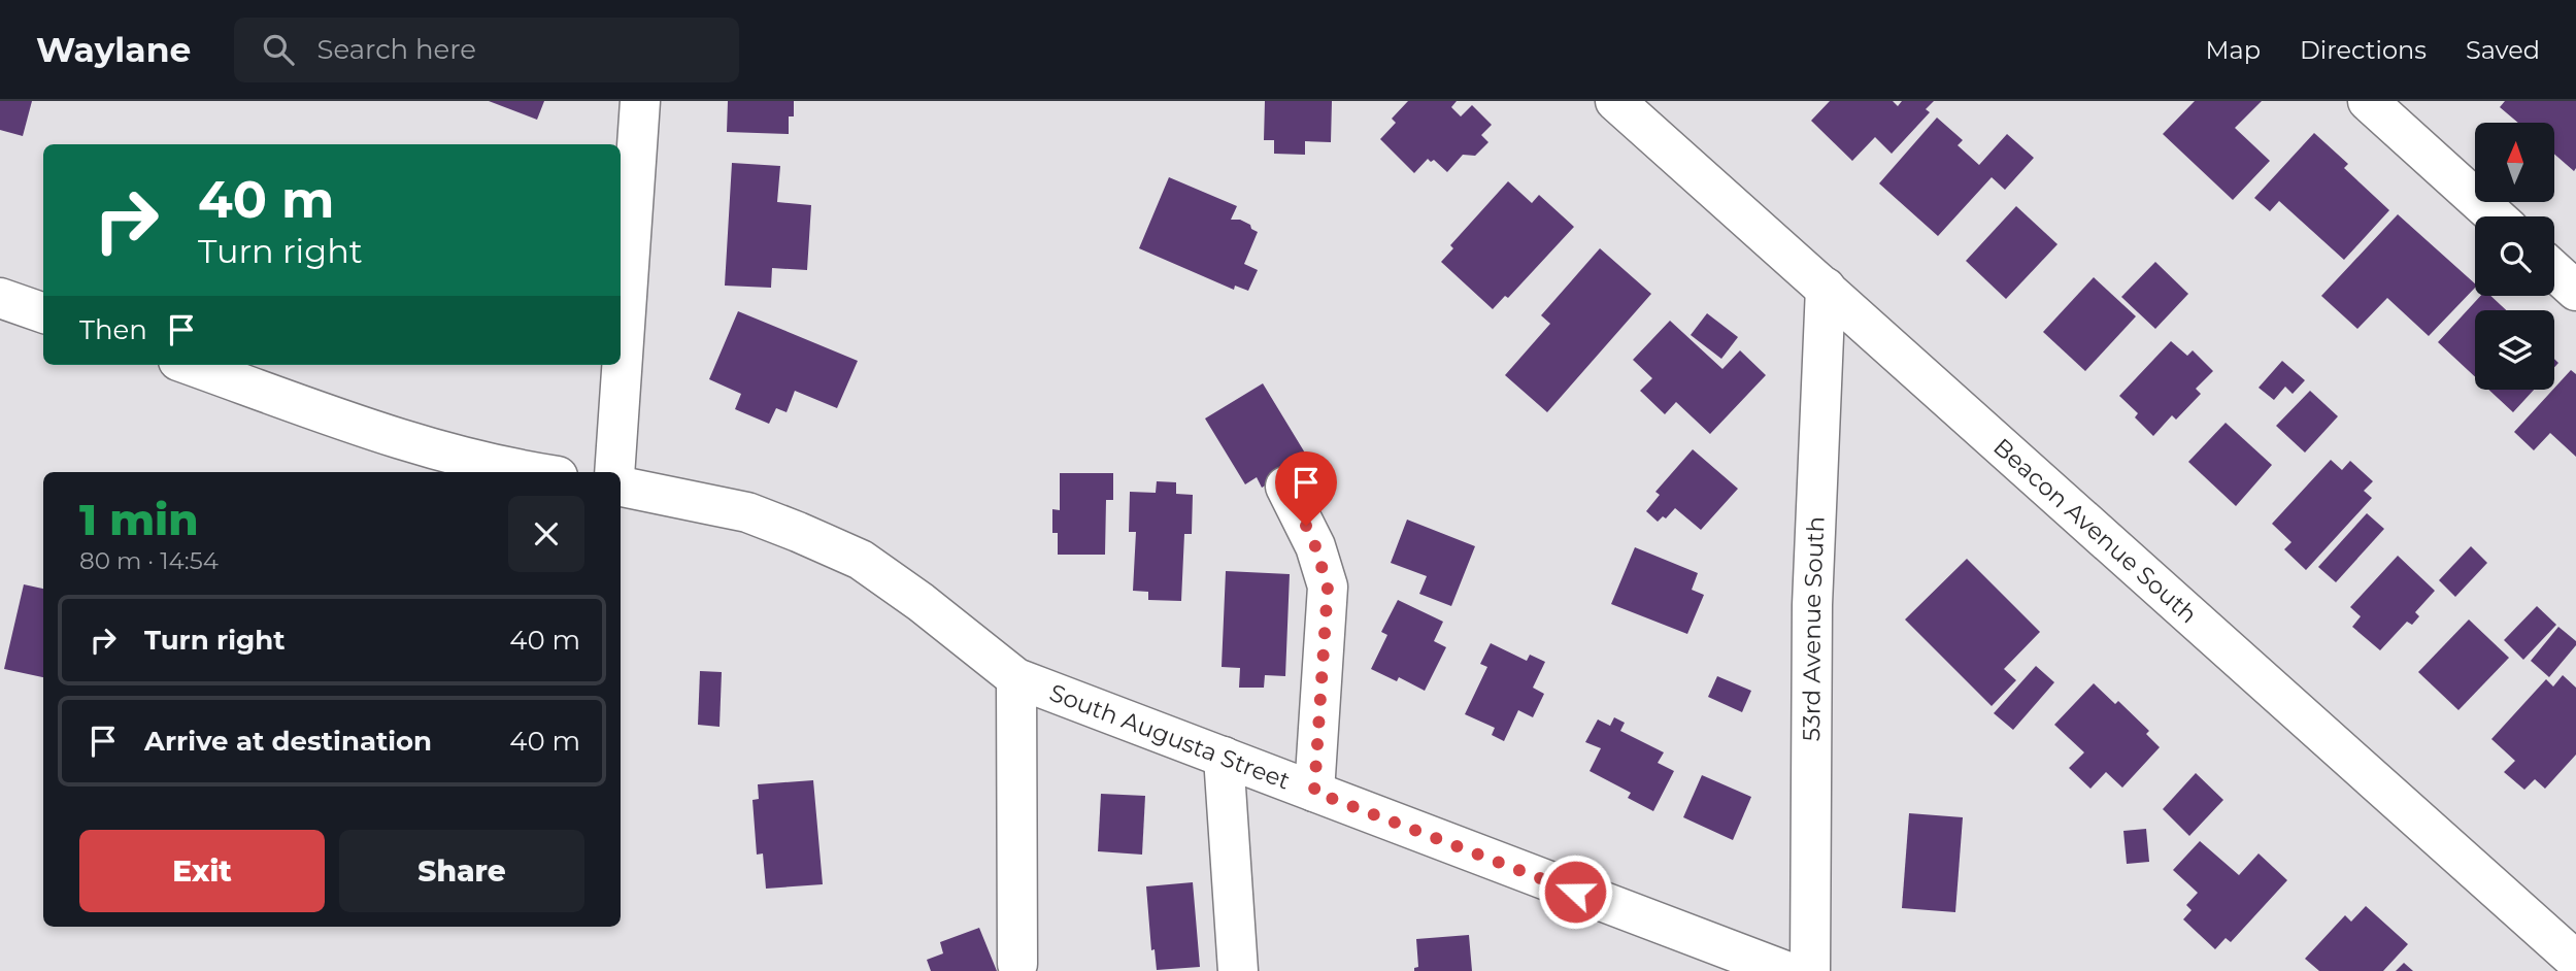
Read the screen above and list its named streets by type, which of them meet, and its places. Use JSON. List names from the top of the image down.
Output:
{
  "streets": {
    "street": ["Beacon Avenue South", "53rd Avenue South", "South Augusta Street"]
  },
  "crossings": [
    ["Beacon Avenue South", "53rd Avenue South"]
  ],
  "north": "top",
  "page": {
    "header": "Waylane",
    "search": "Search here",
    "nav": ["Map", "Directions", "Saved"],
    "turn": ["40 m", "Turn right"],
    "then": "Then",
    "heading": ["1 min", "80 m · 14:54"],
    "list": [
      {
        "name": "Turn right",
        "value": "40 m"
      },
      {
        "name": "Arrive at destination",
        "value": "40 m"
      }
    ],
    "buttons": ["Exit", "Share"]
  }
}
